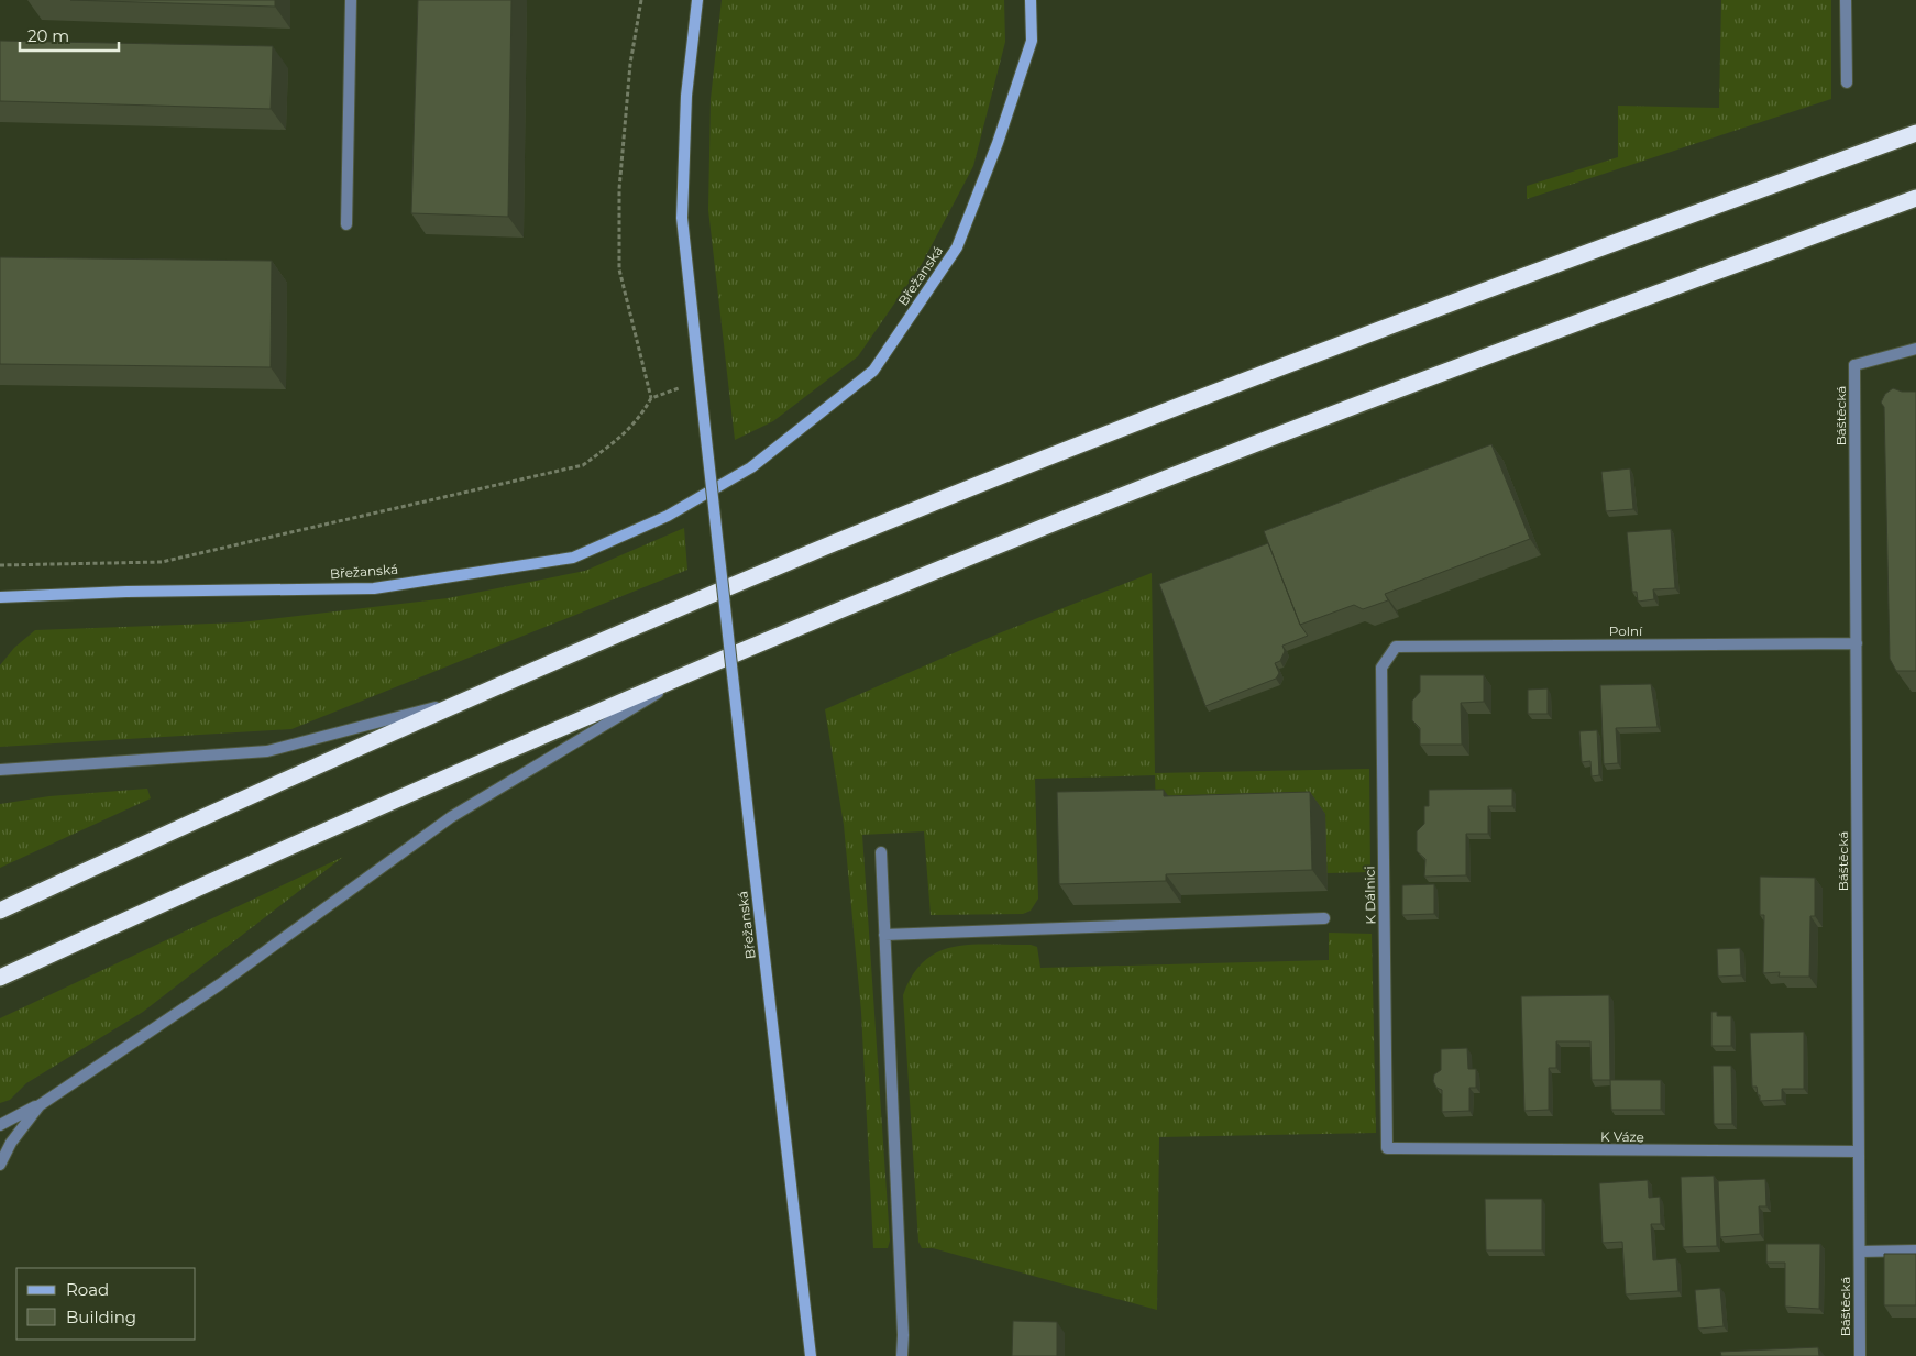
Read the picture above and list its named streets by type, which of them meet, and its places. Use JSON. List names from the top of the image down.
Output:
{
  "streets": {
    "street": [
      "Břežanská",
      "Báštěcká",
      "Polní",
      "K Dálnici",
      "K Váze"
    ]
  },
  "crossings": [
    ["Báštěcká", "Polní"],
    ["Báštěcká", "K Váze"],
    ["Polní", "K Dálnici"],
    ["K Dálnici", "K Váze"]
  ],
  "legend": ["Road", "Building"],
  "scale_bar": "20 m"
}
